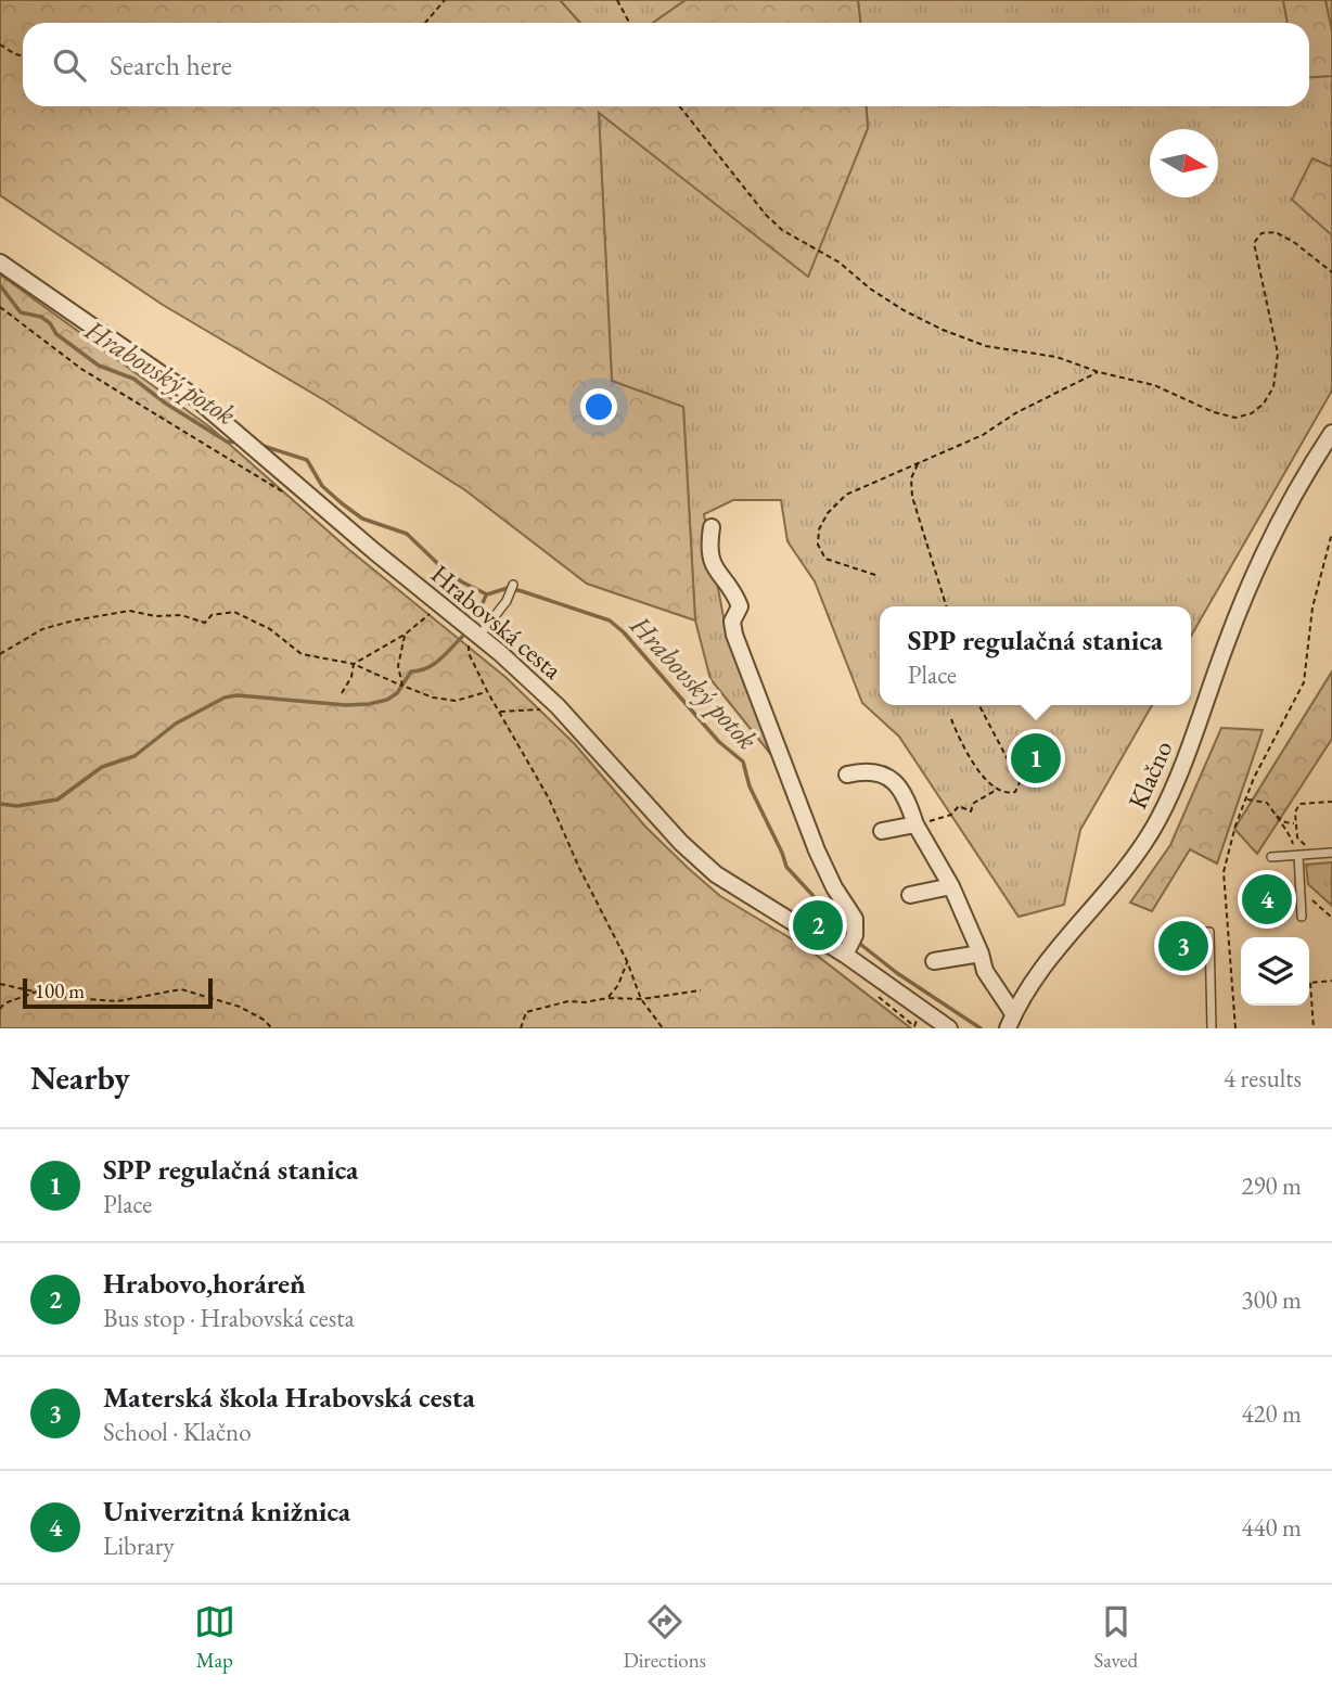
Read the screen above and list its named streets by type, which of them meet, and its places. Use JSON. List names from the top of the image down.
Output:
{
  "streets": {
    "street": ["Hrabovská cesta", "Klačno"]
  },
  "water": ["Hrabovský potok"],
  "scale_bar": "100 m",
  "north": "right",
  "page": {
    "search": "Search here",
    "popup": ["SPP regulačná stanica", "Place"],
    "pins": [
      "1",
      "4",
      "2",
      "3"
    ],
    "scale": "100 m",
    "heading": ["Nearby", "4 results"],
    "list": [
      {
        "mark": "1",
        "name": "SPP regulačná stanica",
        "note": "Place",
        "value": "290 m"
      },
      {
        "mark": "2",
        "name": "Hrabovo,horáreň",
        "note": "Bus stop · Hrabovská cesta",
        "value": "300 m"
      },
      {
        "mark": "3",
        "name": "Materská škola Hrabovská cesta",
        "note": "School · Klačno",
        "value": "420 m"
      },
      {
        "mark": "4",
        "name": "Univerzitná knižnica",
        "note": "Library",
        "value": "440 m"
      }
    ],
    "nav": ["Map", "Directions", "Saved"]
  }
}
